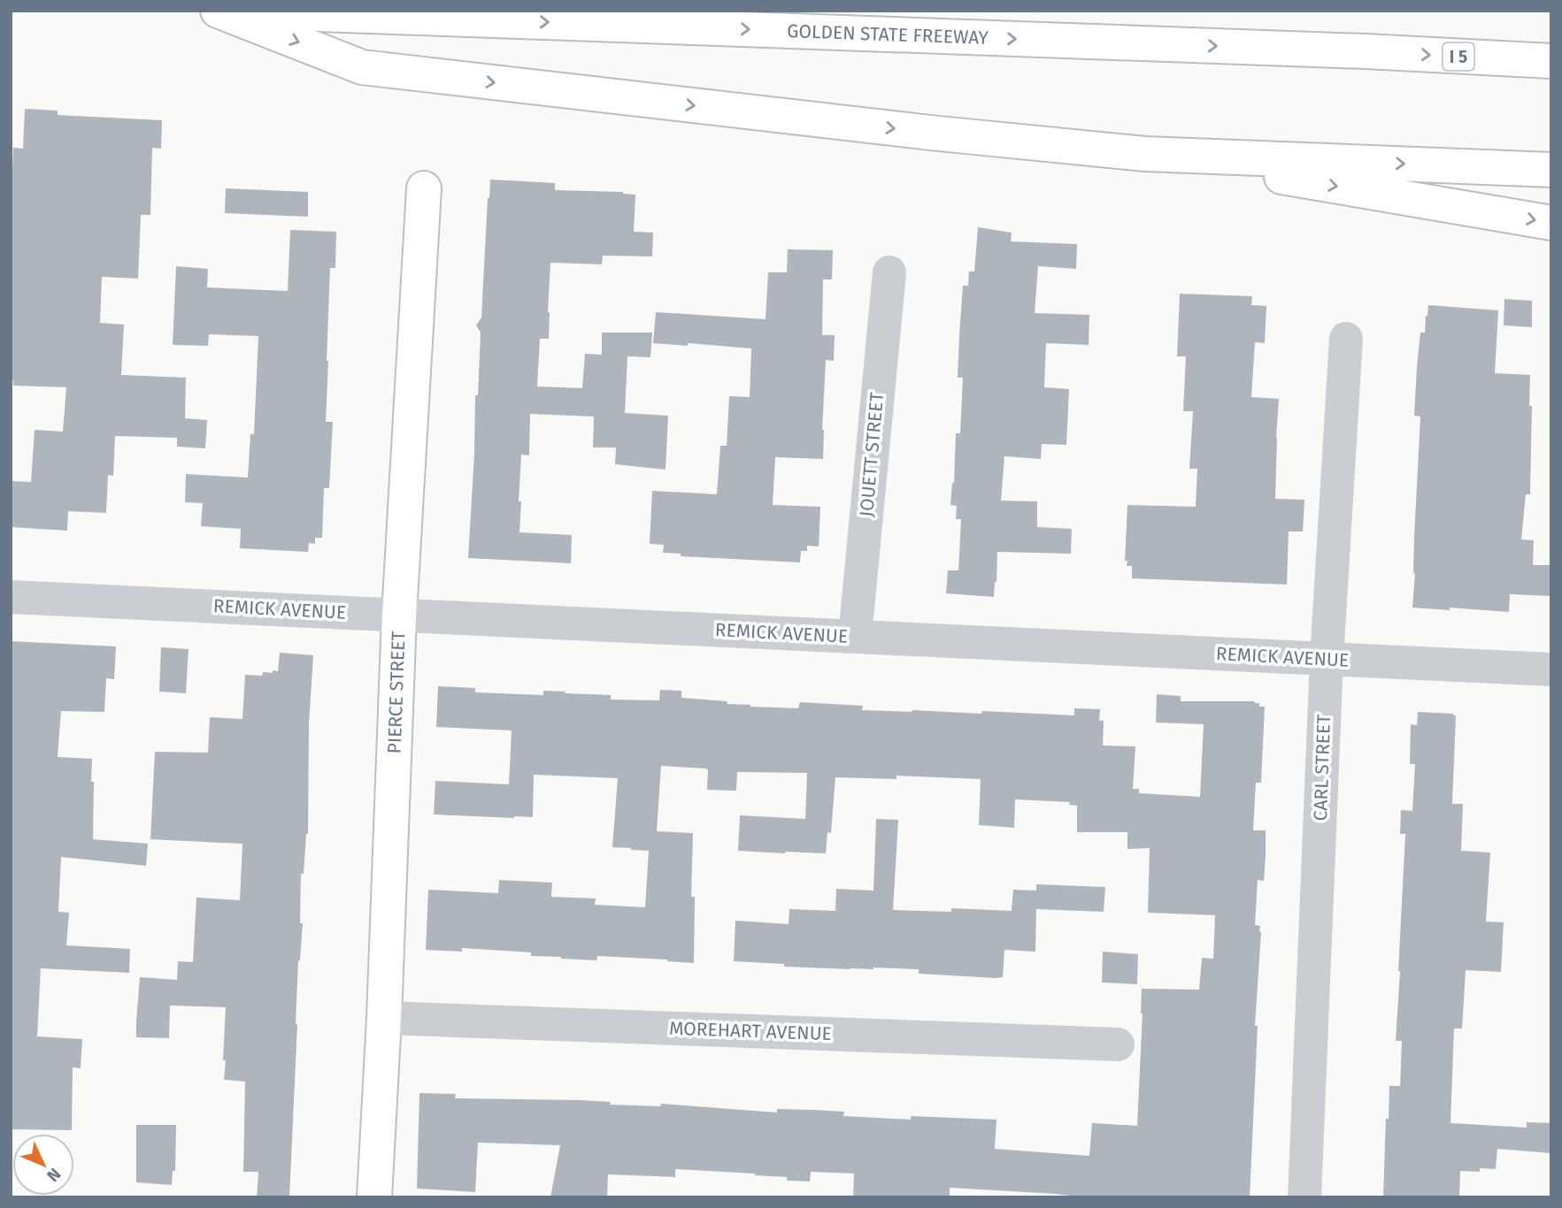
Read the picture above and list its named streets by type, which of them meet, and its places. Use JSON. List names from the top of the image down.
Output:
{
  "streets": {
    "main road": ["GOLDEN STATE FREEWAY", "I 5", "PIERCE STREET"],
    "street": [
      "JOUETT STREET",
      "REMICK AVENUE",
      "CARL STREET",
      "MOREHART AVENUE"
    ]
  },
  "crossings": [
    ["JOUETT STREET", "REMICK AVENUE"],
    ["REMICK AVENUE", "PIERCE STREET"],
    ["REMICK AVENUE", "CARL STREET"],
    ["PIERCE STREET", "MOREHART AVENUE"]
  ],
  "north": "bottom right"
}
